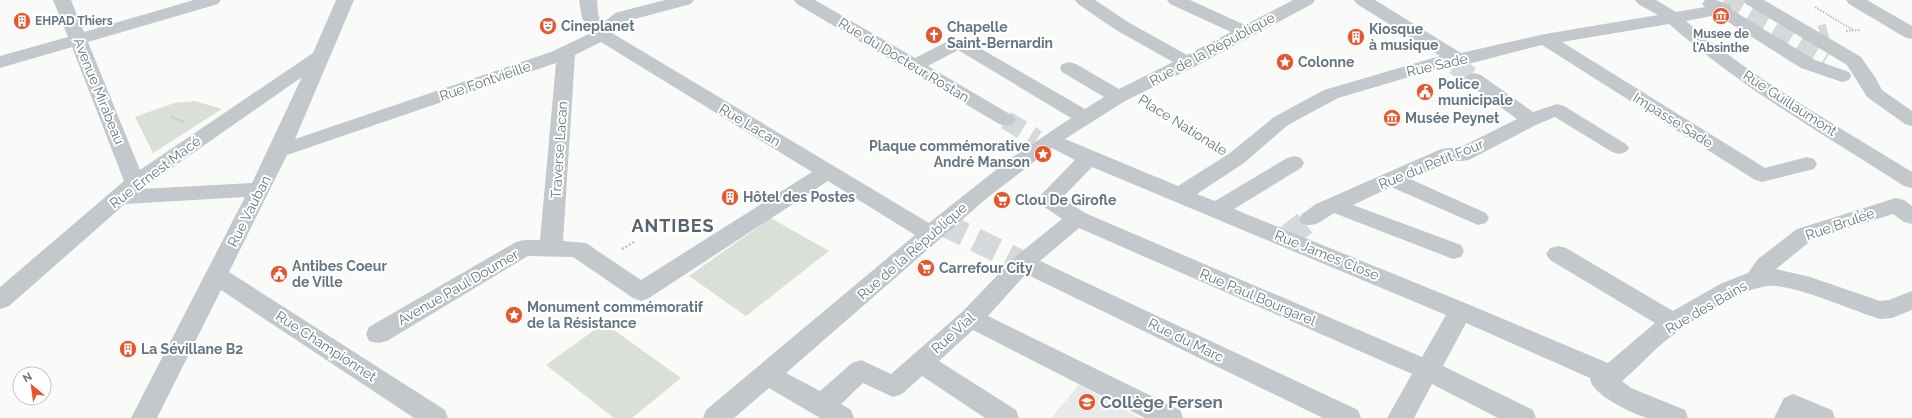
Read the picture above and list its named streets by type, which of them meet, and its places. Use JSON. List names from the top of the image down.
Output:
{
  "streets": {
    "street": [
      "Rue de la République",
      "Rue du Docteur Rostan",
      "Rue Sade",
      "Rue Fontvieille",
      "Avenue Mirabeau",
      "Rue Guillaumont",
      "Impasse Sade",
      "Rue Lacan",
      "Traverse Lacan",
      "Rue du Petit Four",
      "Rue Ernest Macé",
      "Rue Vauban",
      "Rue Brulée",
      "Rue James Close",
      "Avenue Paul Doumer",
      "Rue Paul Bourgarel",
      "Rue des Bains",
      "Rue Vial",
      "Rue du Marc",
      "Rue Championnet"
    ],
    "path": ["Place Nationale"]
  },
  "crossings": [
    ["Rue de la République", "Rue Lacan"],
    ["Rue de la République", "Place Nationale"],
    ["Rue de la République", "Rue James Close"],
    ["Rue Sade", "Rue Guillaumont"],
    ["Rue Sade", "Impasse Sade"],
    ["Rue Sade", "Place Nationale"],
    ["Rue Sade", "Rue James Close"],
    ["Rue Fontvieille", "Rue Lacan"],
    ["Rue Fontvieille", "Traverse Lacan"],
    ["Rue Fontvieille", "Rue Vauban"],
    ["Avenue Mirabeau", "Rue Ernest Macé"],
    ["Rue Lacan", "Avenue Paul Doumer"],
    ["Traverse Lacan", "Avenue Paul Doumer"],
    ["Rue Ernest Macé", "Rue Vauban"],
    ["Rue Vauban", "Rue Championnet"],
    ["Rue Brulée", "Rue des Bains"],
    ["Rue James Close", "Rue Paul Bourgarel"],
    ["Rue James Close", "Rue des Bains"],
    ["Rue Paul Bourgarel", "Rue Vial"],
    ["Rue Vial", "Rue du Marc"]
  ],
  "districts": ["ANTIBES"],
  "places": {
    "museum": ["Musee de l'Absinthe", "Musée Peynet"],
    "building": [
      "EHPAD Thiers",
      "Kiosque à musique",
      "Hôtel des Postes",
      "La Sévillane B2"
    ],
    "theatre": ["Cineplanet"],
    "church": ["Chapelle Saint-Bernardin"],
    "place": ["Colonne", "Plaque commémorative André Manson", "Monument commémoratif de la Résistance"],
    "public building": ["Police municipale", "Antibes Coeur de Ville"],
    "supermarket": ["Clou De Girofle", "Carrefour City"],
    "school or university": ["Collège Fersen"]
  },
  "north": "top left"
}
